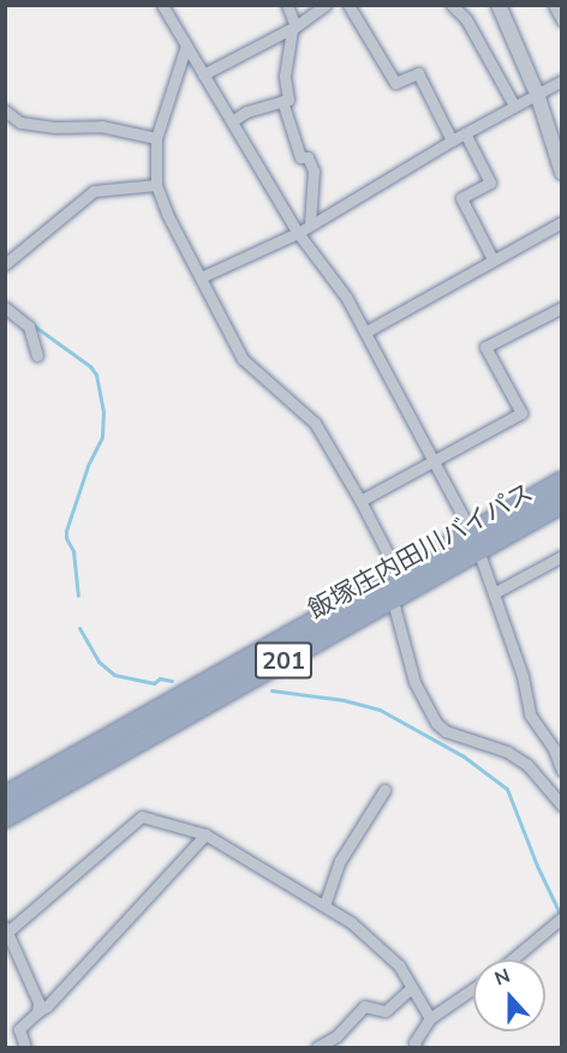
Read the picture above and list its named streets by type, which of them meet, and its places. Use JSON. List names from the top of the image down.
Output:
{
  "streets": {
    "highway": ["飯塚庄内田川バイパス", "201"]
  },
  "north": "top"
}
